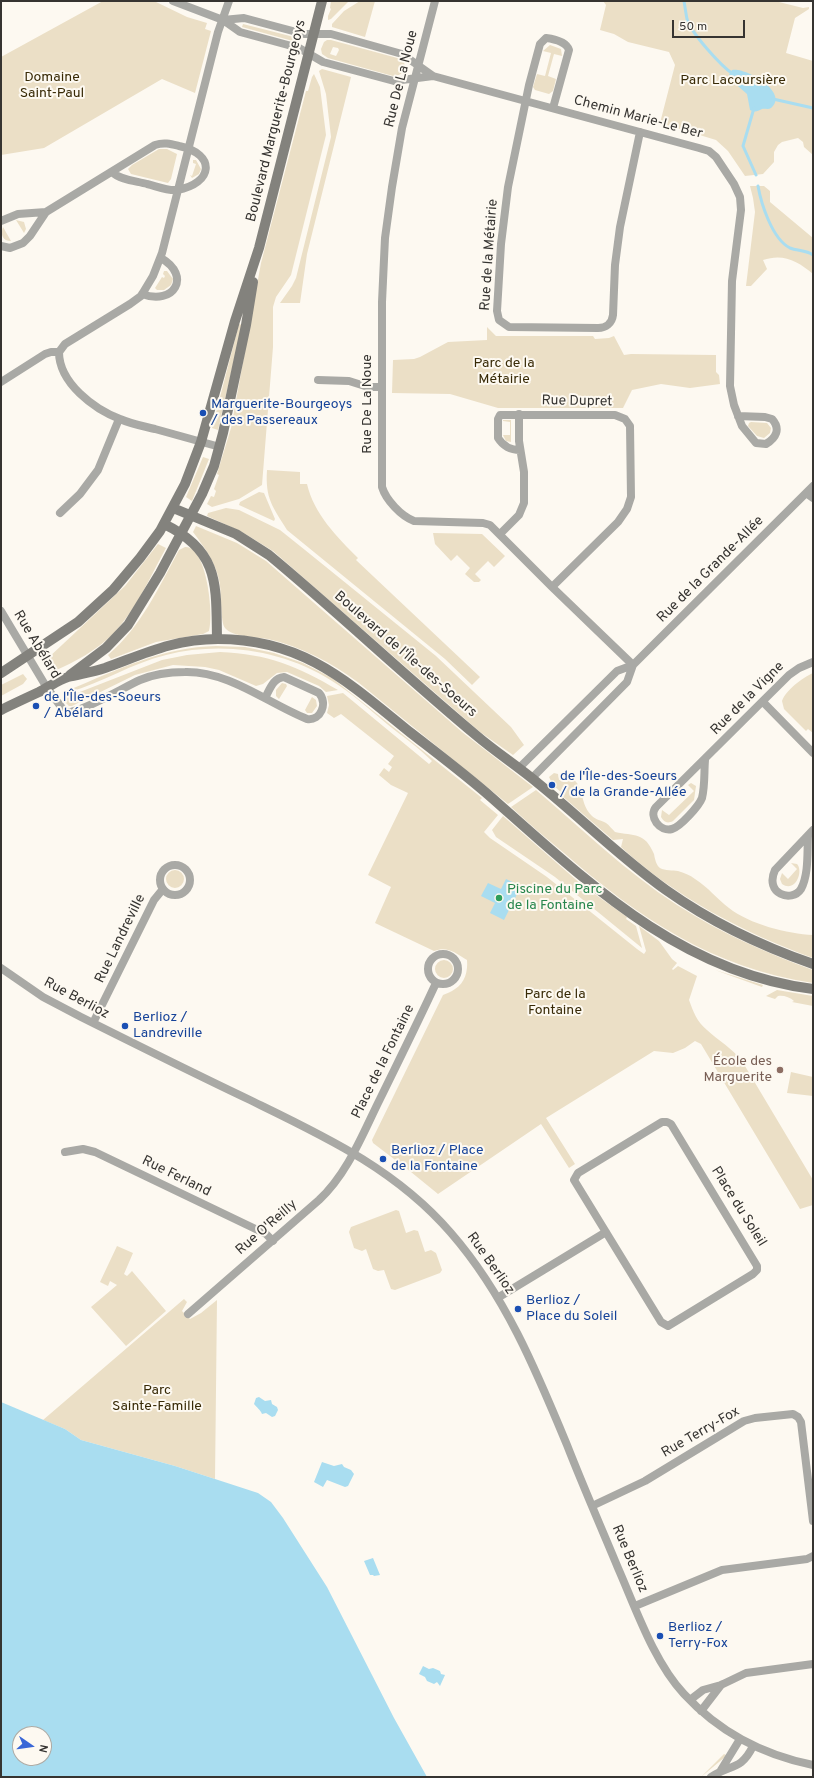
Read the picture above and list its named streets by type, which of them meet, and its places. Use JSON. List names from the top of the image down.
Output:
{
  "streets": {
    "street": [
      "Rue De La Noue",
      "Chemin Marie-Le Ber",
      "Boulevard Marguerite-Bourgeoys",
      "Rue de la Métairie",
      "Rue Dupret",
      "Rue de la Grande-Allée",
      "Rue Abélard",
      "Boulevard de l'Île-des-Soeurs",
      "Rue de la Vigne",
      "Rue Landreville",
      "Rue Berlioz",
      "Place de la Fontaine",
      "Rue Ferland",
      "Place du Soleil",
      "Rue O'Reilly",
      "Rue Terry-Fox"
    ]
  },
  "crossings": [
    ["Rue De La Noue", "Chemin Marie-Le Ber"],
    ["Rue De La Noue", "Rue Dupret"],
    ["Rue De La Noue", "Rue de la Grande-Allée"],
    ["Chemin Marie-Le Ber", "Boulevard Marguerite-Bourgeoys"],
    ["Chemin Marie-Le Ber", "Rue de la Métairie"],
    ["Boulevard Marguerite-Bourgeoys", "Boulevard de l'Île-des-Soeurs"],
    ["Rue de la Grande-Allée", "Boulevard de l'Île-des-Soeurs"],
    ["Rue Landreville", "Rue Berlioz"],
    ["Rue Berlioz", "Place de la Fontaine"],
    ["Rue Berlioz", "Rue O'Reilly"],
    ["Rue Berlioz", "Rue Terry-Fox"],
    ["Place de la Fontaine", "Rue O'Reilly"],
    ["Rue Ferland", "Rue O'Reilly"]
  ],
  "parks": [
    "Domaine Saint-Paul",
    "Parc Lacoursière",
    "Parc de la Métairie",
    "Parc de la Fontaine",
    "Parc Sainte-Famille"
  ],
  "places": [
    "Marguerite-Bourgeoys / des Passereaux",
    "de l'Île-des-Soeurs / Abélard",
    "de l'Île-des-Soeurs / de la Grande-Allée",
    "Piscine du Parc de la Fontaine",
    "Berlioz / Landreville",
    "École des Marguerite",
    "Berlioz / Place de la Fontaine",
    "Berlioz / Place du Soleil",
    "Berlioz / Terry-Fox"
  ],
  "scale_bar": "50 m",
  "north": "right"
}
